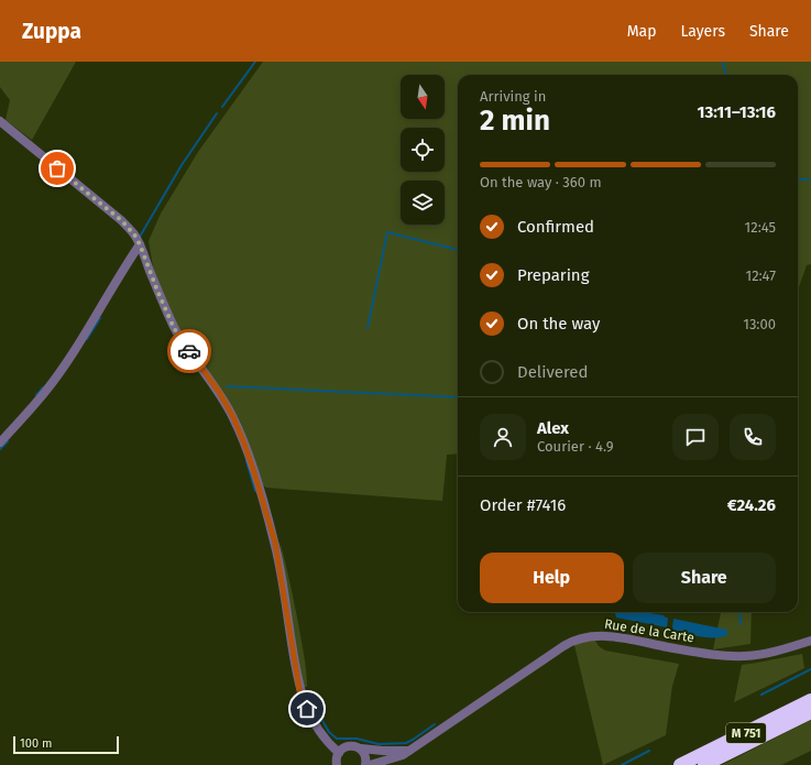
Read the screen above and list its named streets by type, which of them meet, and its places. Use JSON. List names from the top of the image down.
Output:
{
  "streets": {
    "highway": ["M 751"],
    "street": ["Rue de la Carte"]
  },
  "scale_bar": "100 m",
  "north": "bottom",
  "page": {
    "header": "Zuppa",
    "nav": ["Map", "Layers", "Share"],
    "heading": ["2 min", "Arriving in", "13:11–13:16"],
    "panel": [
      "Alex",
      "Courier · 4.9",
      "Order #7416",
      "€24.26"
    ],
    "bar": "On the way · 360 m",
    "list": [
      ["Confirmed", "12:45"],
      ["Preparing", "12:47"],
      ["On the way", "13:00"],
      "Delivered"
    ],
    "buttons": ["Help", "Share"],
    "scale": "100 m"
  }
}
